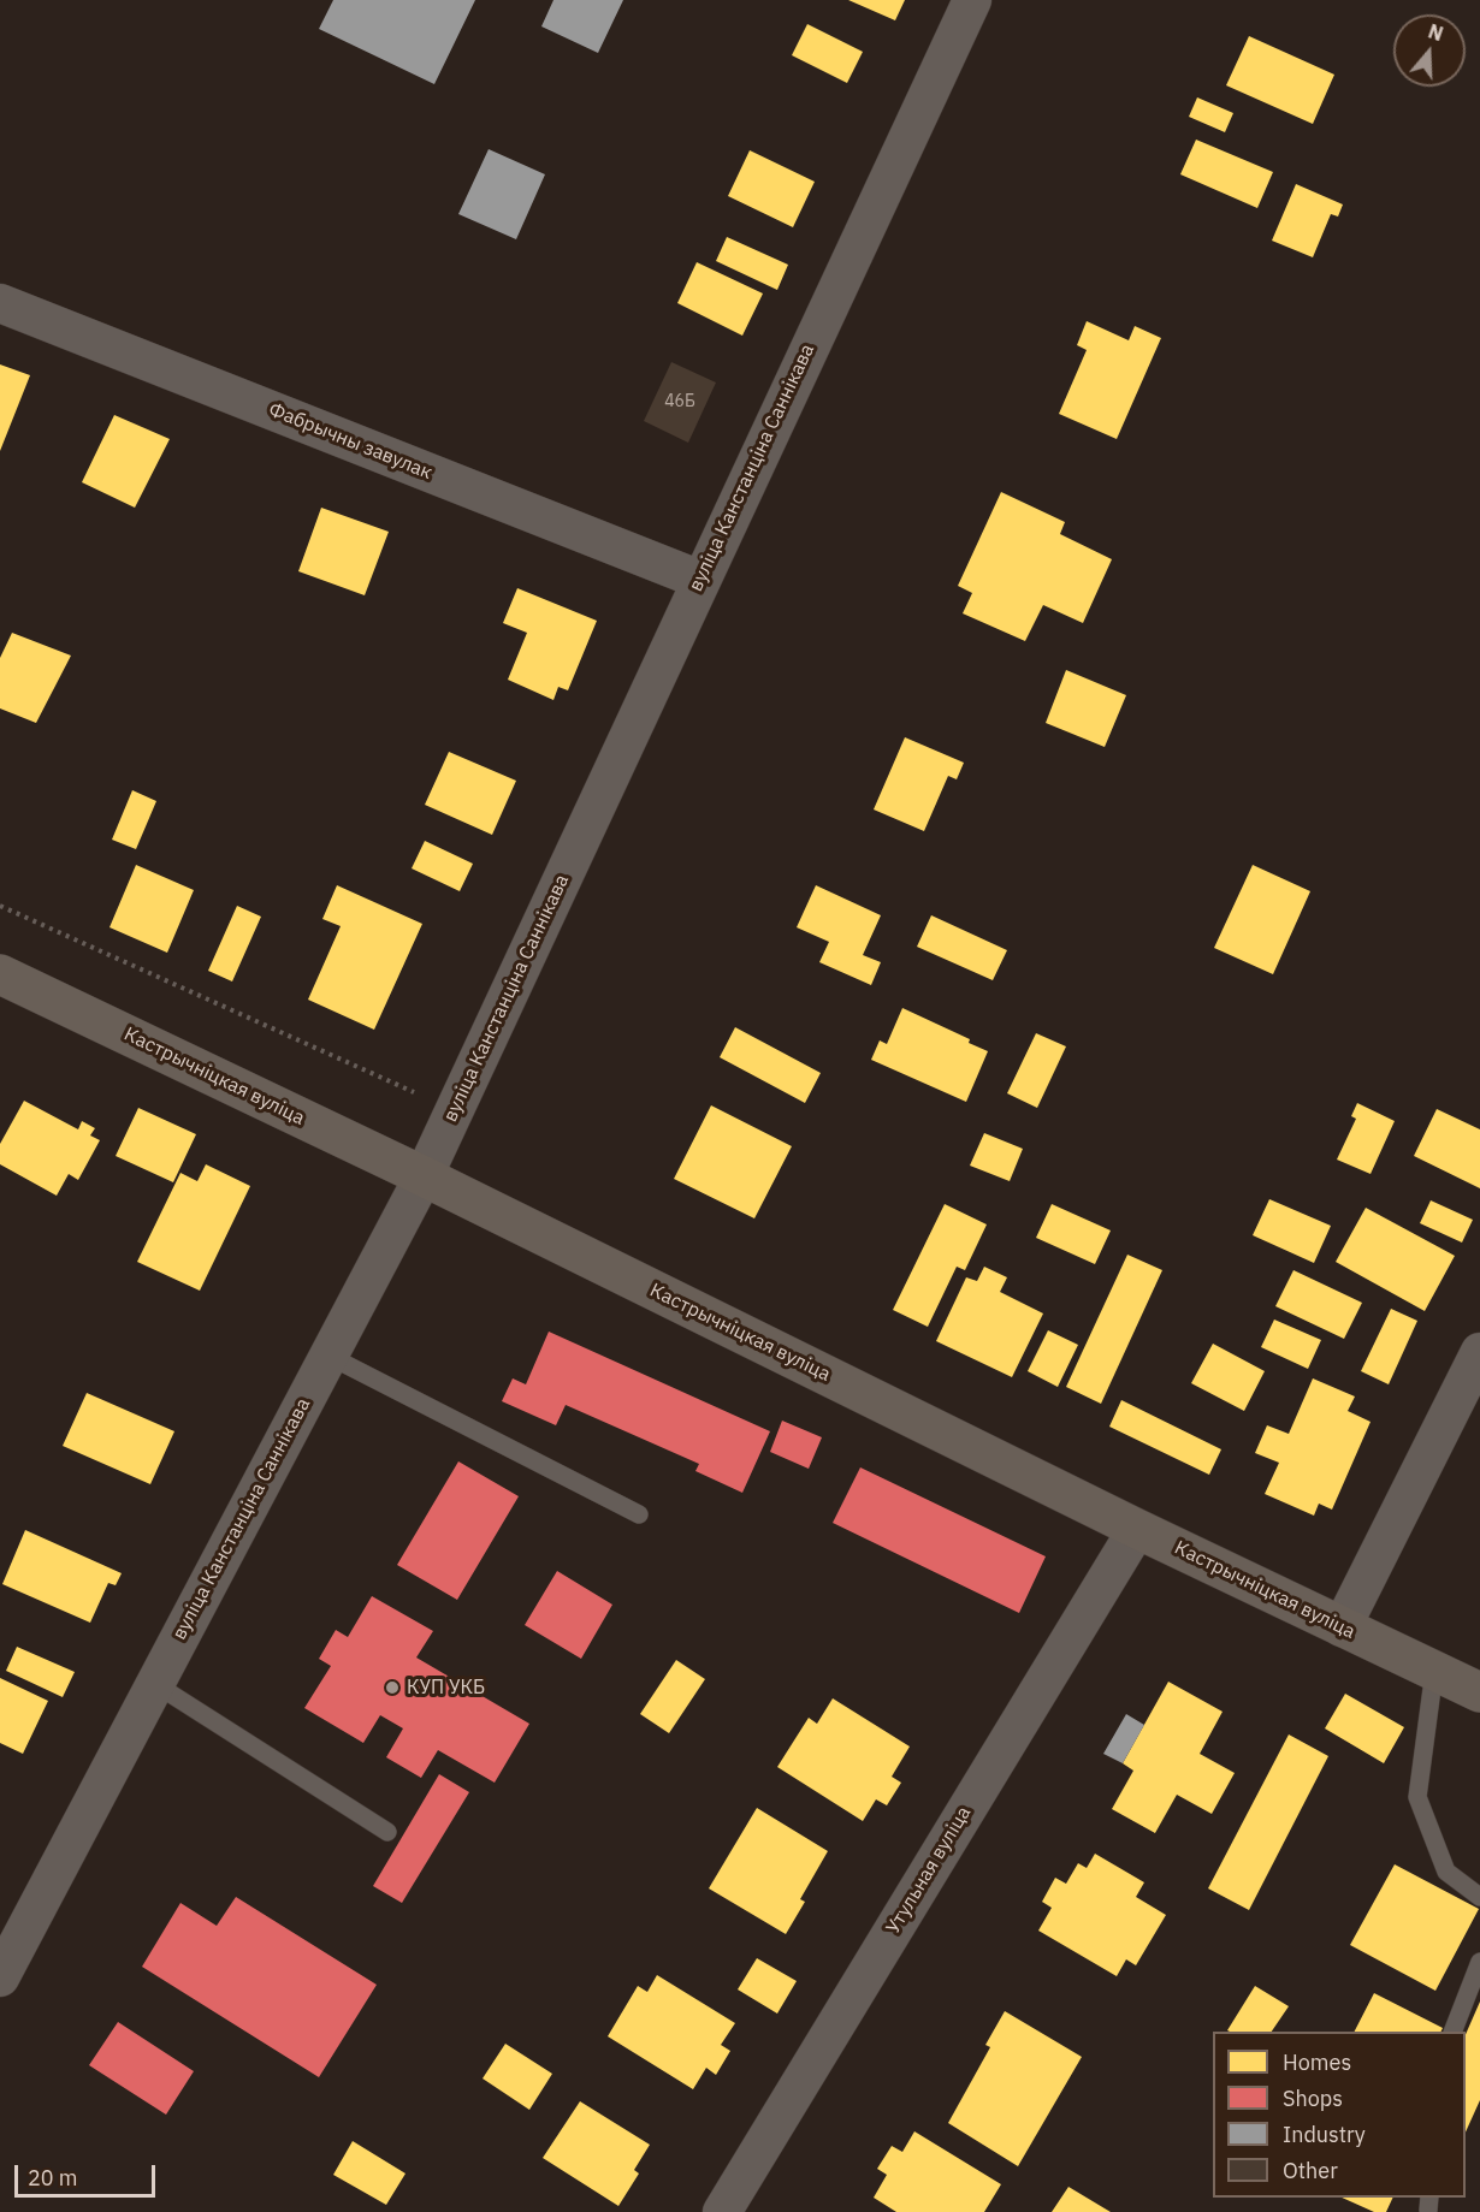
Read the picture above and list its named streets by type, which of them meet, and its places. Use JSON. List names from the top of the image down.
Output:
{
  "streets": {
    "main road": ["Кастрычніцкая вуліца"],
    "street": ["Фабрычны завулак", "вуліца Канстанціна Саннікава", "Утульная вуліца"]
  },
  "crossings": [
    ["Фабрычны завулак", "вуліца Канстанціна Саннікава"],
    ["вуліца Канстанціна Саннікава", "Кастрычніцкая вуліца"],
    ["Кастрычніцкая вуліца", "Утульная вуліца"]
  ],
  "places": ["КУП УКБ"],
  "house_numbers": ["46Б"],
  "legend": [
    "Homes",
    "Shops",
    "Industry",
    "Other"
  ],
  "scale_bar": "20 m",
  "north": "top"
}
